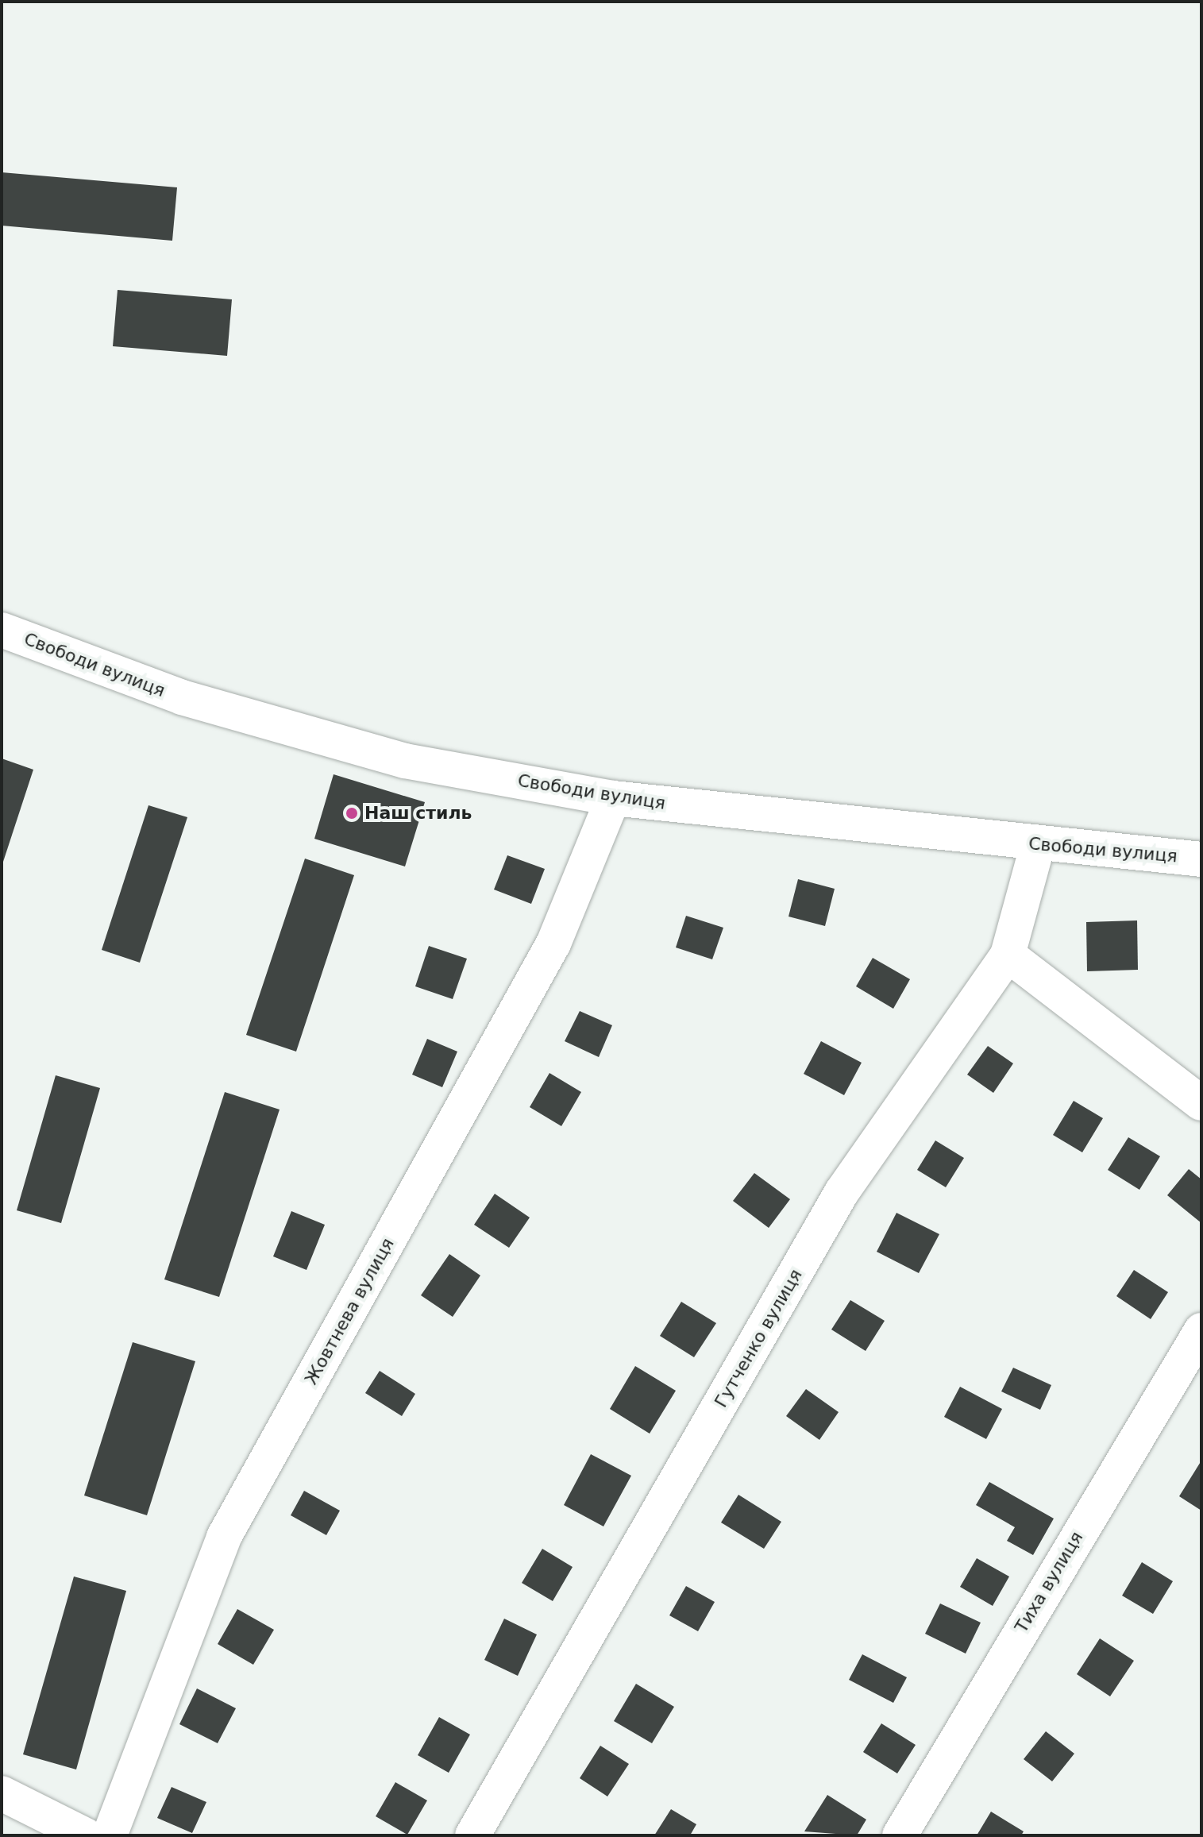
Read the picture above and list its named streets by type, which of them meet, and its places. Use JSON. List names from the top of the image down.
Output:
{
  "streets": {
    "street": [
      "Свободи вулиця",
      "Жовтнева вулиця",
      "Гутченко вулиця",
      "Тиха вулиця"
    ]
  },
  "crossings": [
    ["Свободи вулиця", "Жовтнева вулиця"],
    ["Свободи вулиця", "Гутченко вулиця"]
  ],
  "places": ["Наш стиль"]
}
